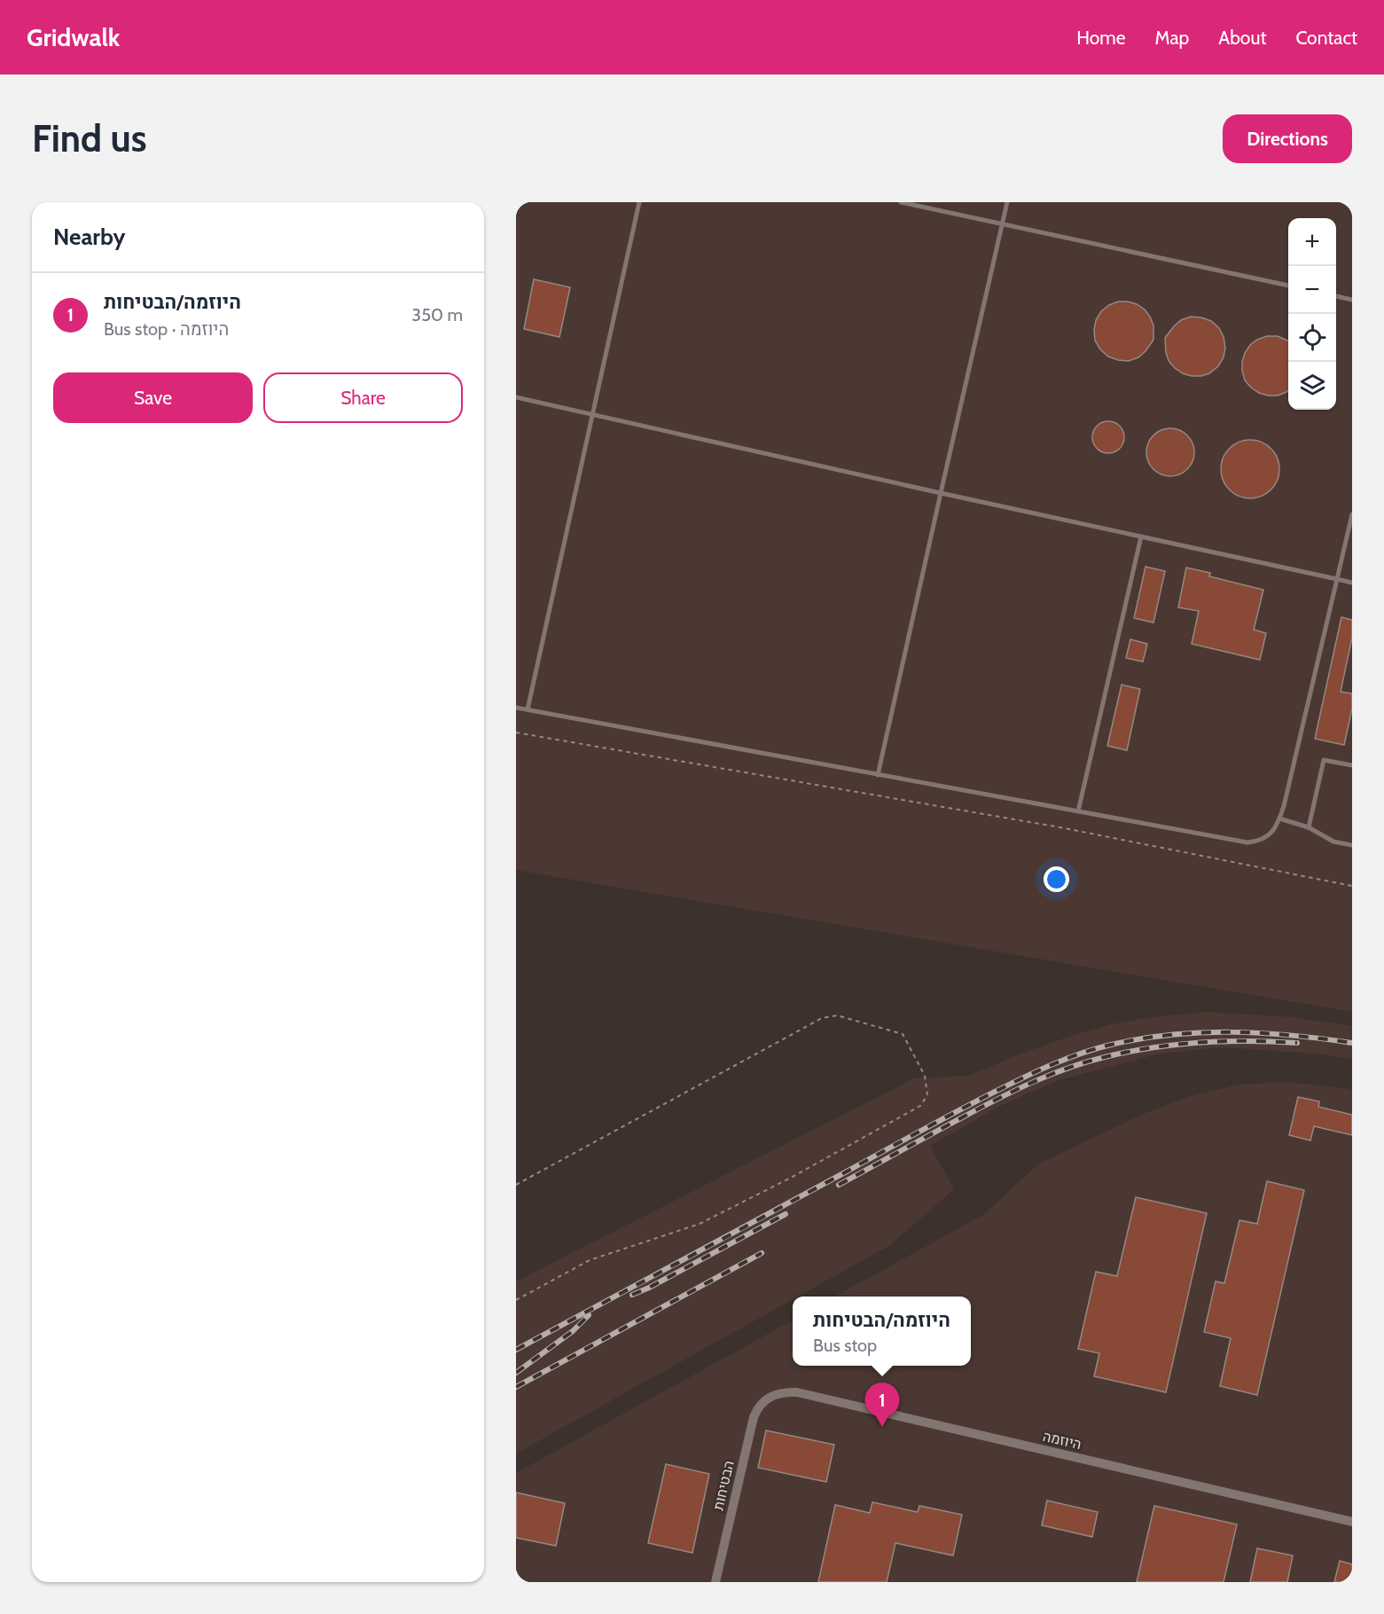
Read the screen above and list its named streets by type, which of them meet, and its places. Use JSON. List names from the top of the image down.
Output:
{
  "streets": {
    "street": ["היוזמה", "הבטיחות"]
  },
  "crossings": [
    ["היוזמה", "הבטיחות"]
  ],
  "page": {
    "header": "Gridwalk",
    "nav": [
      "Home",
      "Map",
      "About",
      "Contact"
    ],
    "buttons": [
      "Directions",
      ["Save", "Share"]
    ],
    "title": "Find us",
    "heading": "Nearby",
    "map_buttons": ["+", "−"],
    "list": [
      {
        "mark": "1",
        "name": "היוזמה/הבטיחות",
        "note": "Bus stop · היוזמה",
        "value": "350 m"
      }
    ],
    "popup": ["היוזמה/הבטיחות", "Bus stop"],
    "pins": "1"
  }
}
